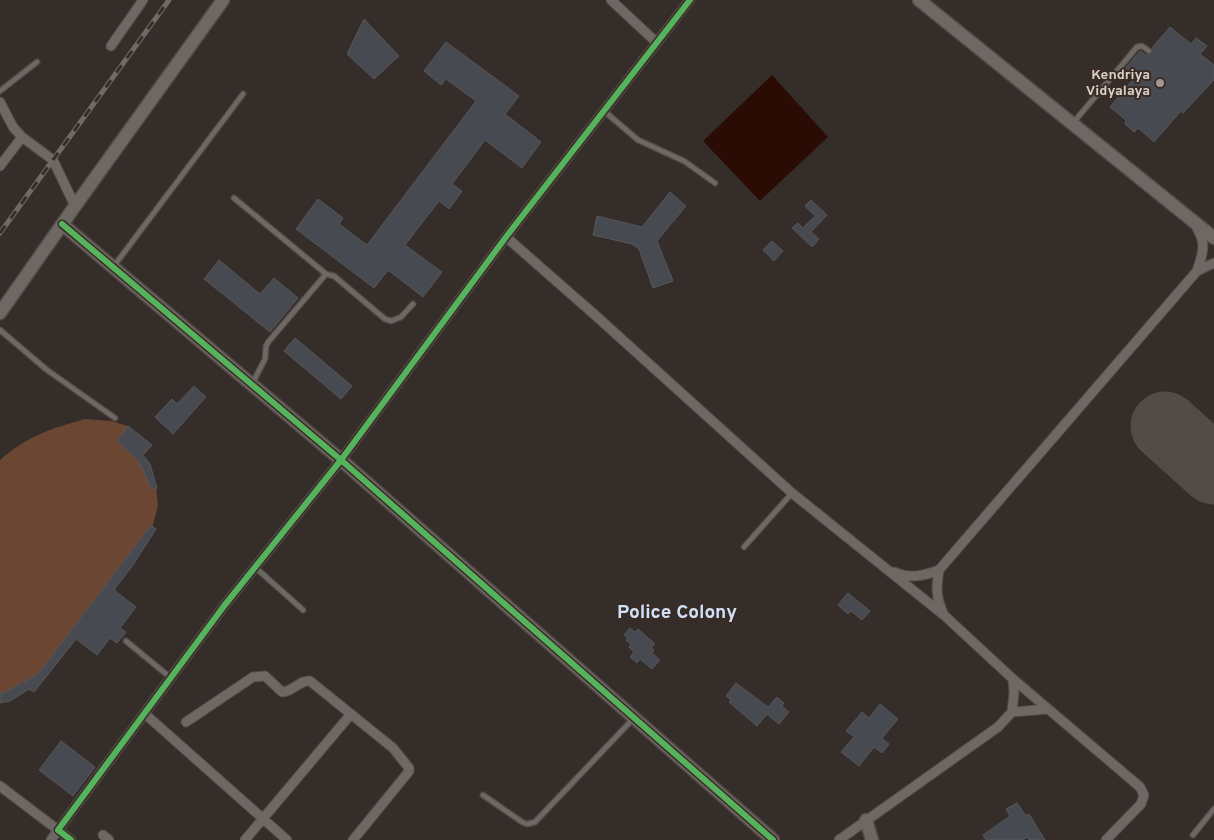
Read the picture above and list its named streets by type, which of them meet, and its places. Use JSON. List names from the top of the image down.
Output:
{
  "districts": ["Police Colony"],
  "places": ["Kendriya Vidyalaya"]
}
